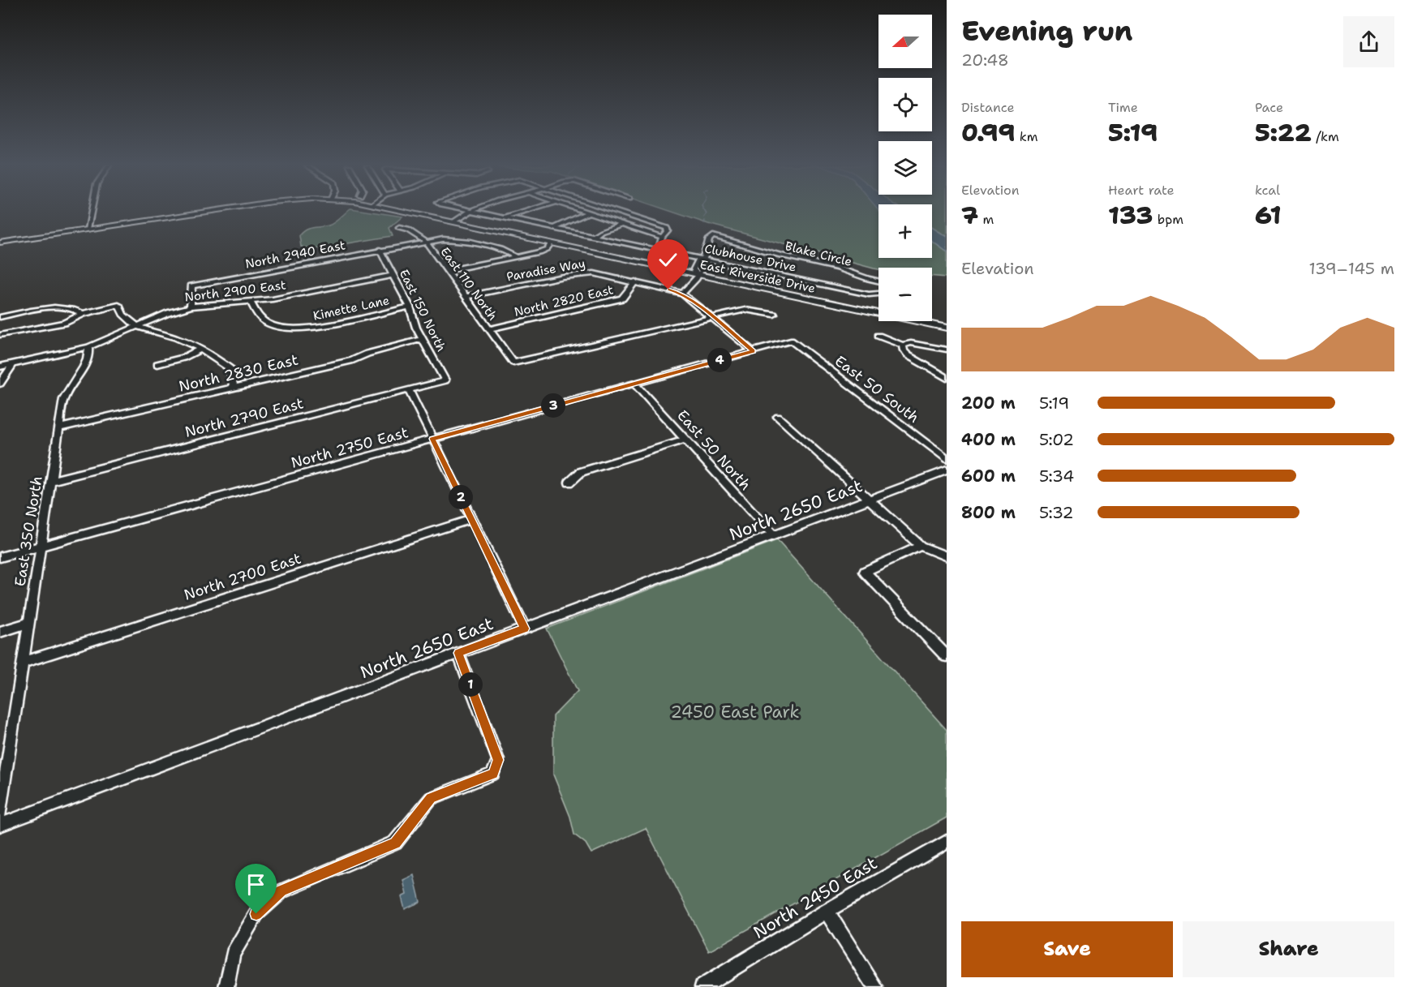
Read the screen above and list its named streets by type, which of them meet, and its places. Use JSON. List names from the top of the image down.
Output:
{
  "streets": {
    "main road": ["East Riverside Drive"],
    "street": [
      "Blake Circle",
      "North 2940 East",
      "Clubhouse Drive",
      "Paradise Way",
      "East 110 North",
      "North 2900 East",
      "North 2820 East",
      "Kimette Lane",
      "East 150 North",
      "North 2830 East",
      "East 50 South",
      "North 2790 East",
      "North 2750 East",
      "East 50 North",
      "North 2650 East",
      "East 350 North",
      "North 2700 East",
      "North 2450 East"
    ]
  },
  "crossings": [
    ["Blake Circle", "Clubhouse Drive"],
    ["North 2940 East", "East 110 North"],
    ["North 2940 East", "North 2900 East"],
    ["North 2940 East", "East 150 North"],
    ["Paradise Way", "East 110 North"],
    ["Paradise Way", "North 2820 East"],
    ["Paradise Way", "North 2750 East"],
    ["East 110 North", "North 2820 East"],
    ["North 2900 East", "Kimette Lane"],
    ["North 2900 East", "East 150 North"],
    ["North 2900 East", "East 350 North"],
    ["Kimette Lane", "East 150 North"],
    ["East 150 North", "North 2830 East"],
    ["East 150 North", "North 2790 East"],
    ["North 2830 East", "East 350 North"],
    ["East 50 South", "North 2750 East"],
    ["North 2790 East", "East 350 North"],
    ["North 2750 East", "East 50 North"],
    ["North 2750 East", "East 350 North"],
    ["East 50 North", "North 2650 East"],
    ["East 350 North", "North 2700 East"]
  ],
  "parks": ["2450 East Park"],
  "north": "left",
  "page": {
    "heading": ["Evening run", "20:48"],
    "map_buttons": ["+", "−"],
    "stats": [
      ["Distance", "0.99 km"],
      ["Time", "5:19"],
      ["Pace", "5:22 /km"],
      ["Elevation", "7 m"],
      ["Heart rate", "133 bpm"],
      ["kcal", "61"]
    ],
    "chart": ["Elevation", "139–145 m"],
    "pins": [
      "4",
      "3",
      "2",
      "1"
    ],
    "list": [
      {
        "name": "200 m",
        "note": "5:19"
      },
      {
        "name": "400 m",
        "note": "5:02"
      },
      {
        "name": "600 m",
        "note": "5:34"
      },
      {
        "name": "800 m",
        "note": "5:32"
      }
    ],
    "buttons": ["Save", "Share"]
  }
}
